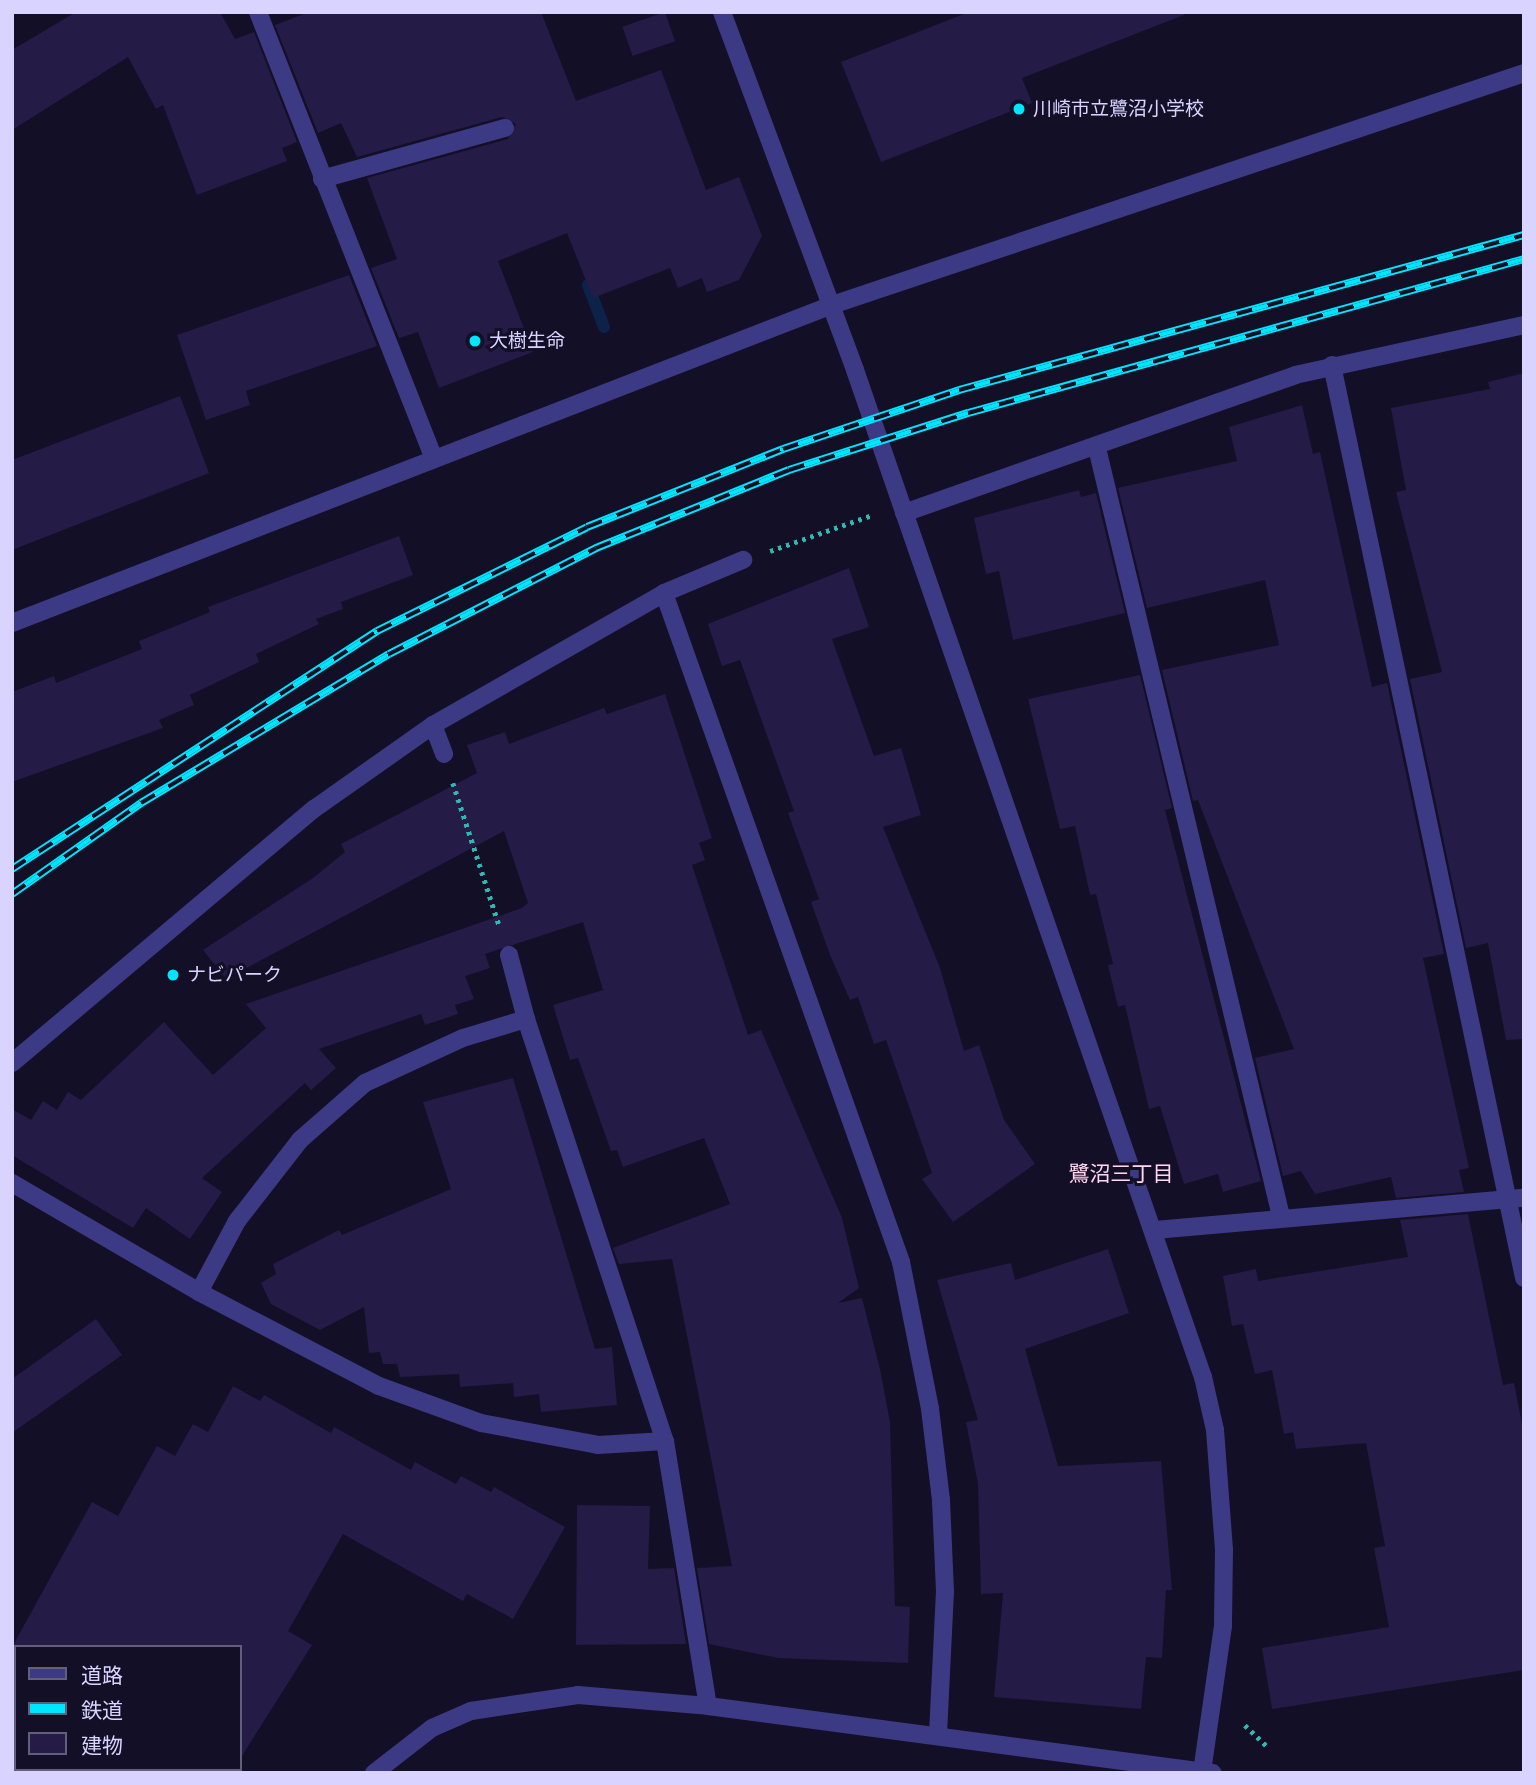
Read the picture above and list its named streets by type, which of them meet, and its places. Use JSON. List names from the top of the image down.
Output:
{
  "districts": ["鷺沼三丁目"],
  "places": ["川崎市立鷺沼小学校", "大樹生命", "ナビパーク"],
  "legend": ["道路", "鉄道", "建物"]
}
